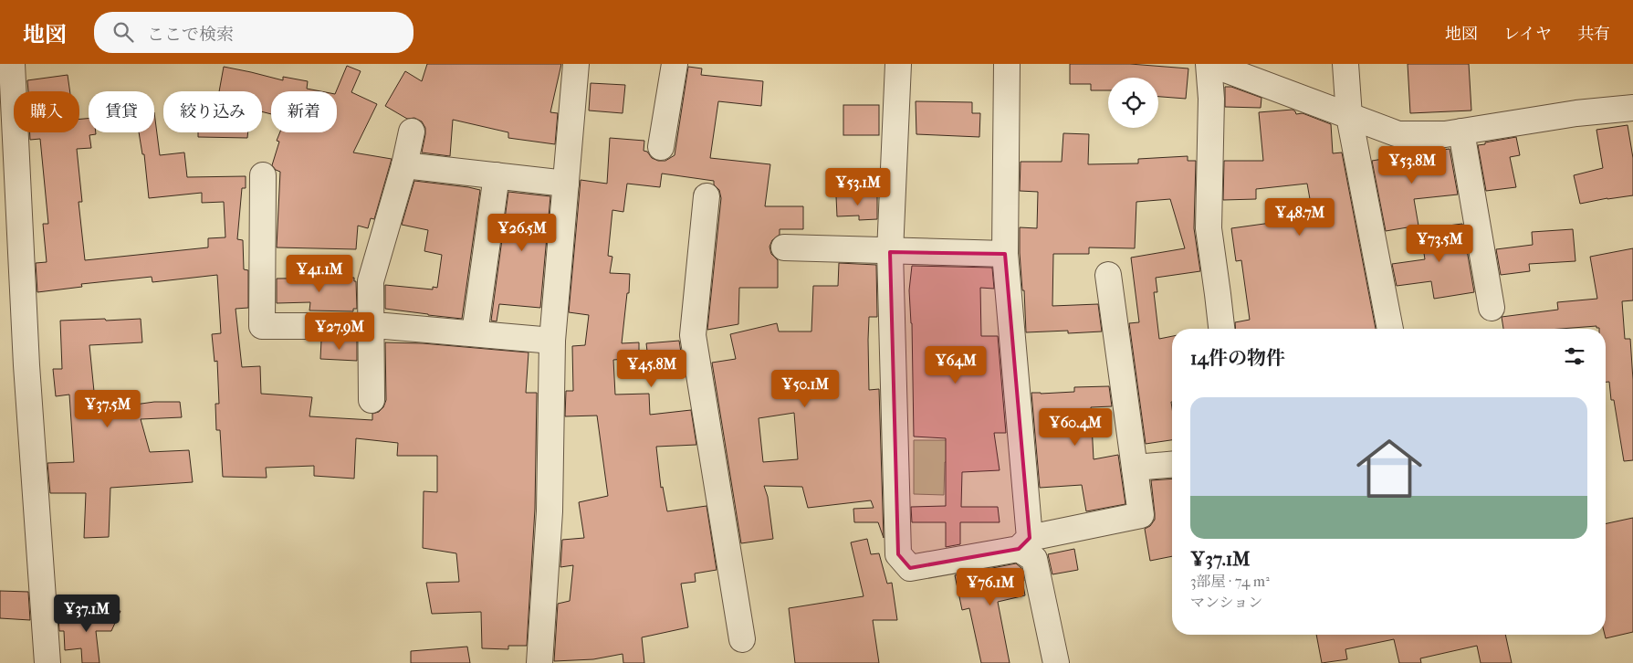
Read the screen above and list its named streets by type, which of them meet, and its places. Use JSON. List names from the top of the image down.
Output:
{
  "page": {
    "header": "地図",
    "search": "ここで検索",
    "nav": ["地図", "レイヤ", "共有"],
    "chip": [
      "購入",
      "賃貸",
      "絞り込み",
      "新着"
    ],
    "price": [
      "¥53.8M",
      "¥53.1M",
      "¥48.7M",
      "¥26.5M",
      "¥73.5M",
      "¥41.1M",
      "¥27.9M",
      "¥64M",
      "¥45.8M",
      "¥50.1M",
      "¥37.5M",
      "¥60.4M",
      "¥76.1M",
      "¥37.1M"
    ],
    "heading": "14件の物件",
    "list": [
      {
        "name": "¥37.1M",
        "note": "3部屋 · 74 m² · マンション"
      }
    ]
  }
}
